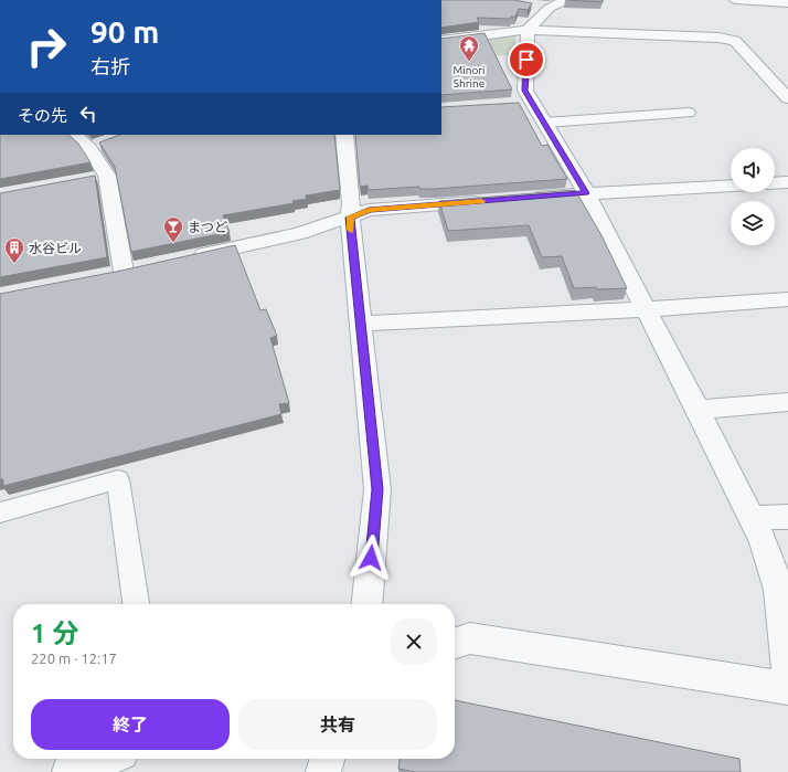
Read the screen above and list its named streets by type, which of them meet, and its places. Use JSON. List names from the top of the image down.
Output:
{
  "places": {
    "temple": ["Minori Shrine"],
    "bar": ["まつど"],
    "building": ["水谷ビル"]
  },
  "page": {
    "turn": ["90 m", "右折"],
    "then": "その先",
    "heading": ["1 分", "220 m · 12:17"],
    "buttons": ["終了", "共有"]
  }
}
